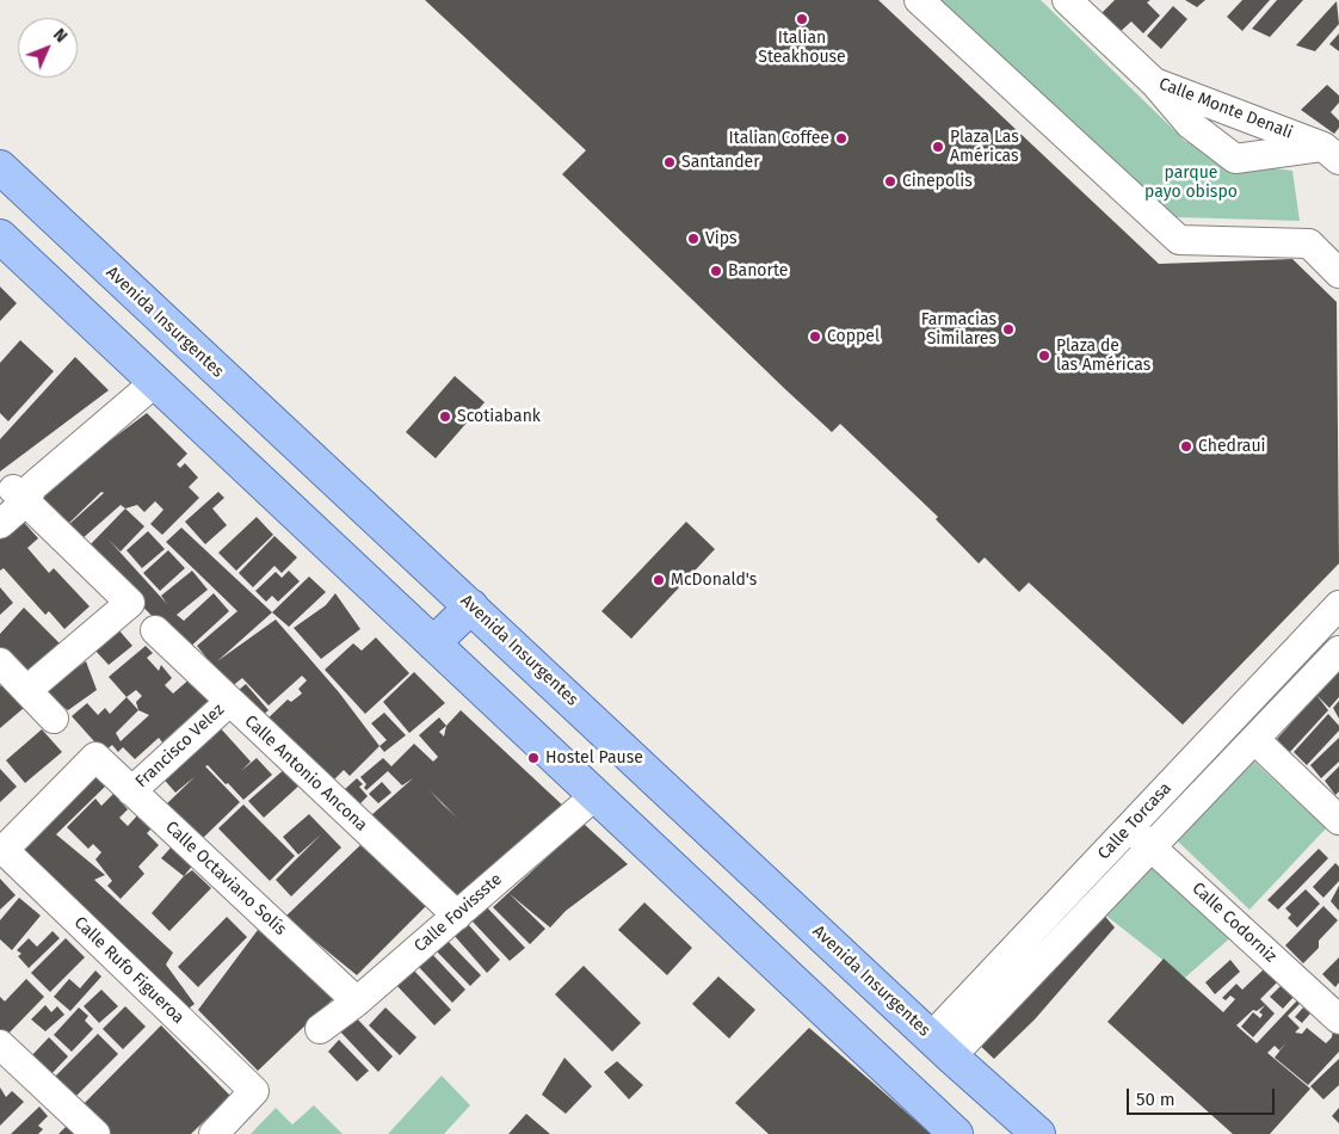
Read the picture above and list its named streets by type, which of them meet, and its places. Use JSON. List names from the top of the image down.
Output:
{
  "streets": {
    "main road": ["Avenida Insurgentes"],
    "street": [
      "Calle Monte Denali",
      "Francisco Velez",
      "Calle Antonio Ancona",
      "Calle Torcasa",
      "Calle Octaviano Solís",
      "Calle Fovissste",
      "Calle Codorniz",
      "Calle Rufo Figueroa"
    ]
  },
  "crossings": [
    ["Avenida Insurgentes", "Calle Torcasa"],
    ["Francisco Velez", "Calle Antonio Ancona"],
    ["Francisco Velez", "Calle Octaviano Solís"],
    ["Calle Antonio Ancona", "Calle Fovissste"],
    ["Calle Torcasa", "Calle Codorniz"],
    ["Calle Octaviano Solís", "Calle Fovissste"],
    ["Calle Octaviano Solís", "Calle Rufo Figueroa"]
  ],
  "parks": ["parque payo obispo"],
  "places": [
    "Italian Steakhouse",
    "Italian Coffee",
    "Plaza Las Américas",
    "Santander",
    "Cinepolis",
    "Vips",
    "Banorte",
    "Farmacias Similares",
    "Coppel",
    "Plaza de las Américas",
    "Scotiabank",
    "Chedraui",
    "McDonald's",
    "Hostel Pause"
  ],
  "scale_bar": "50 m",
  "north": "top right"
}
